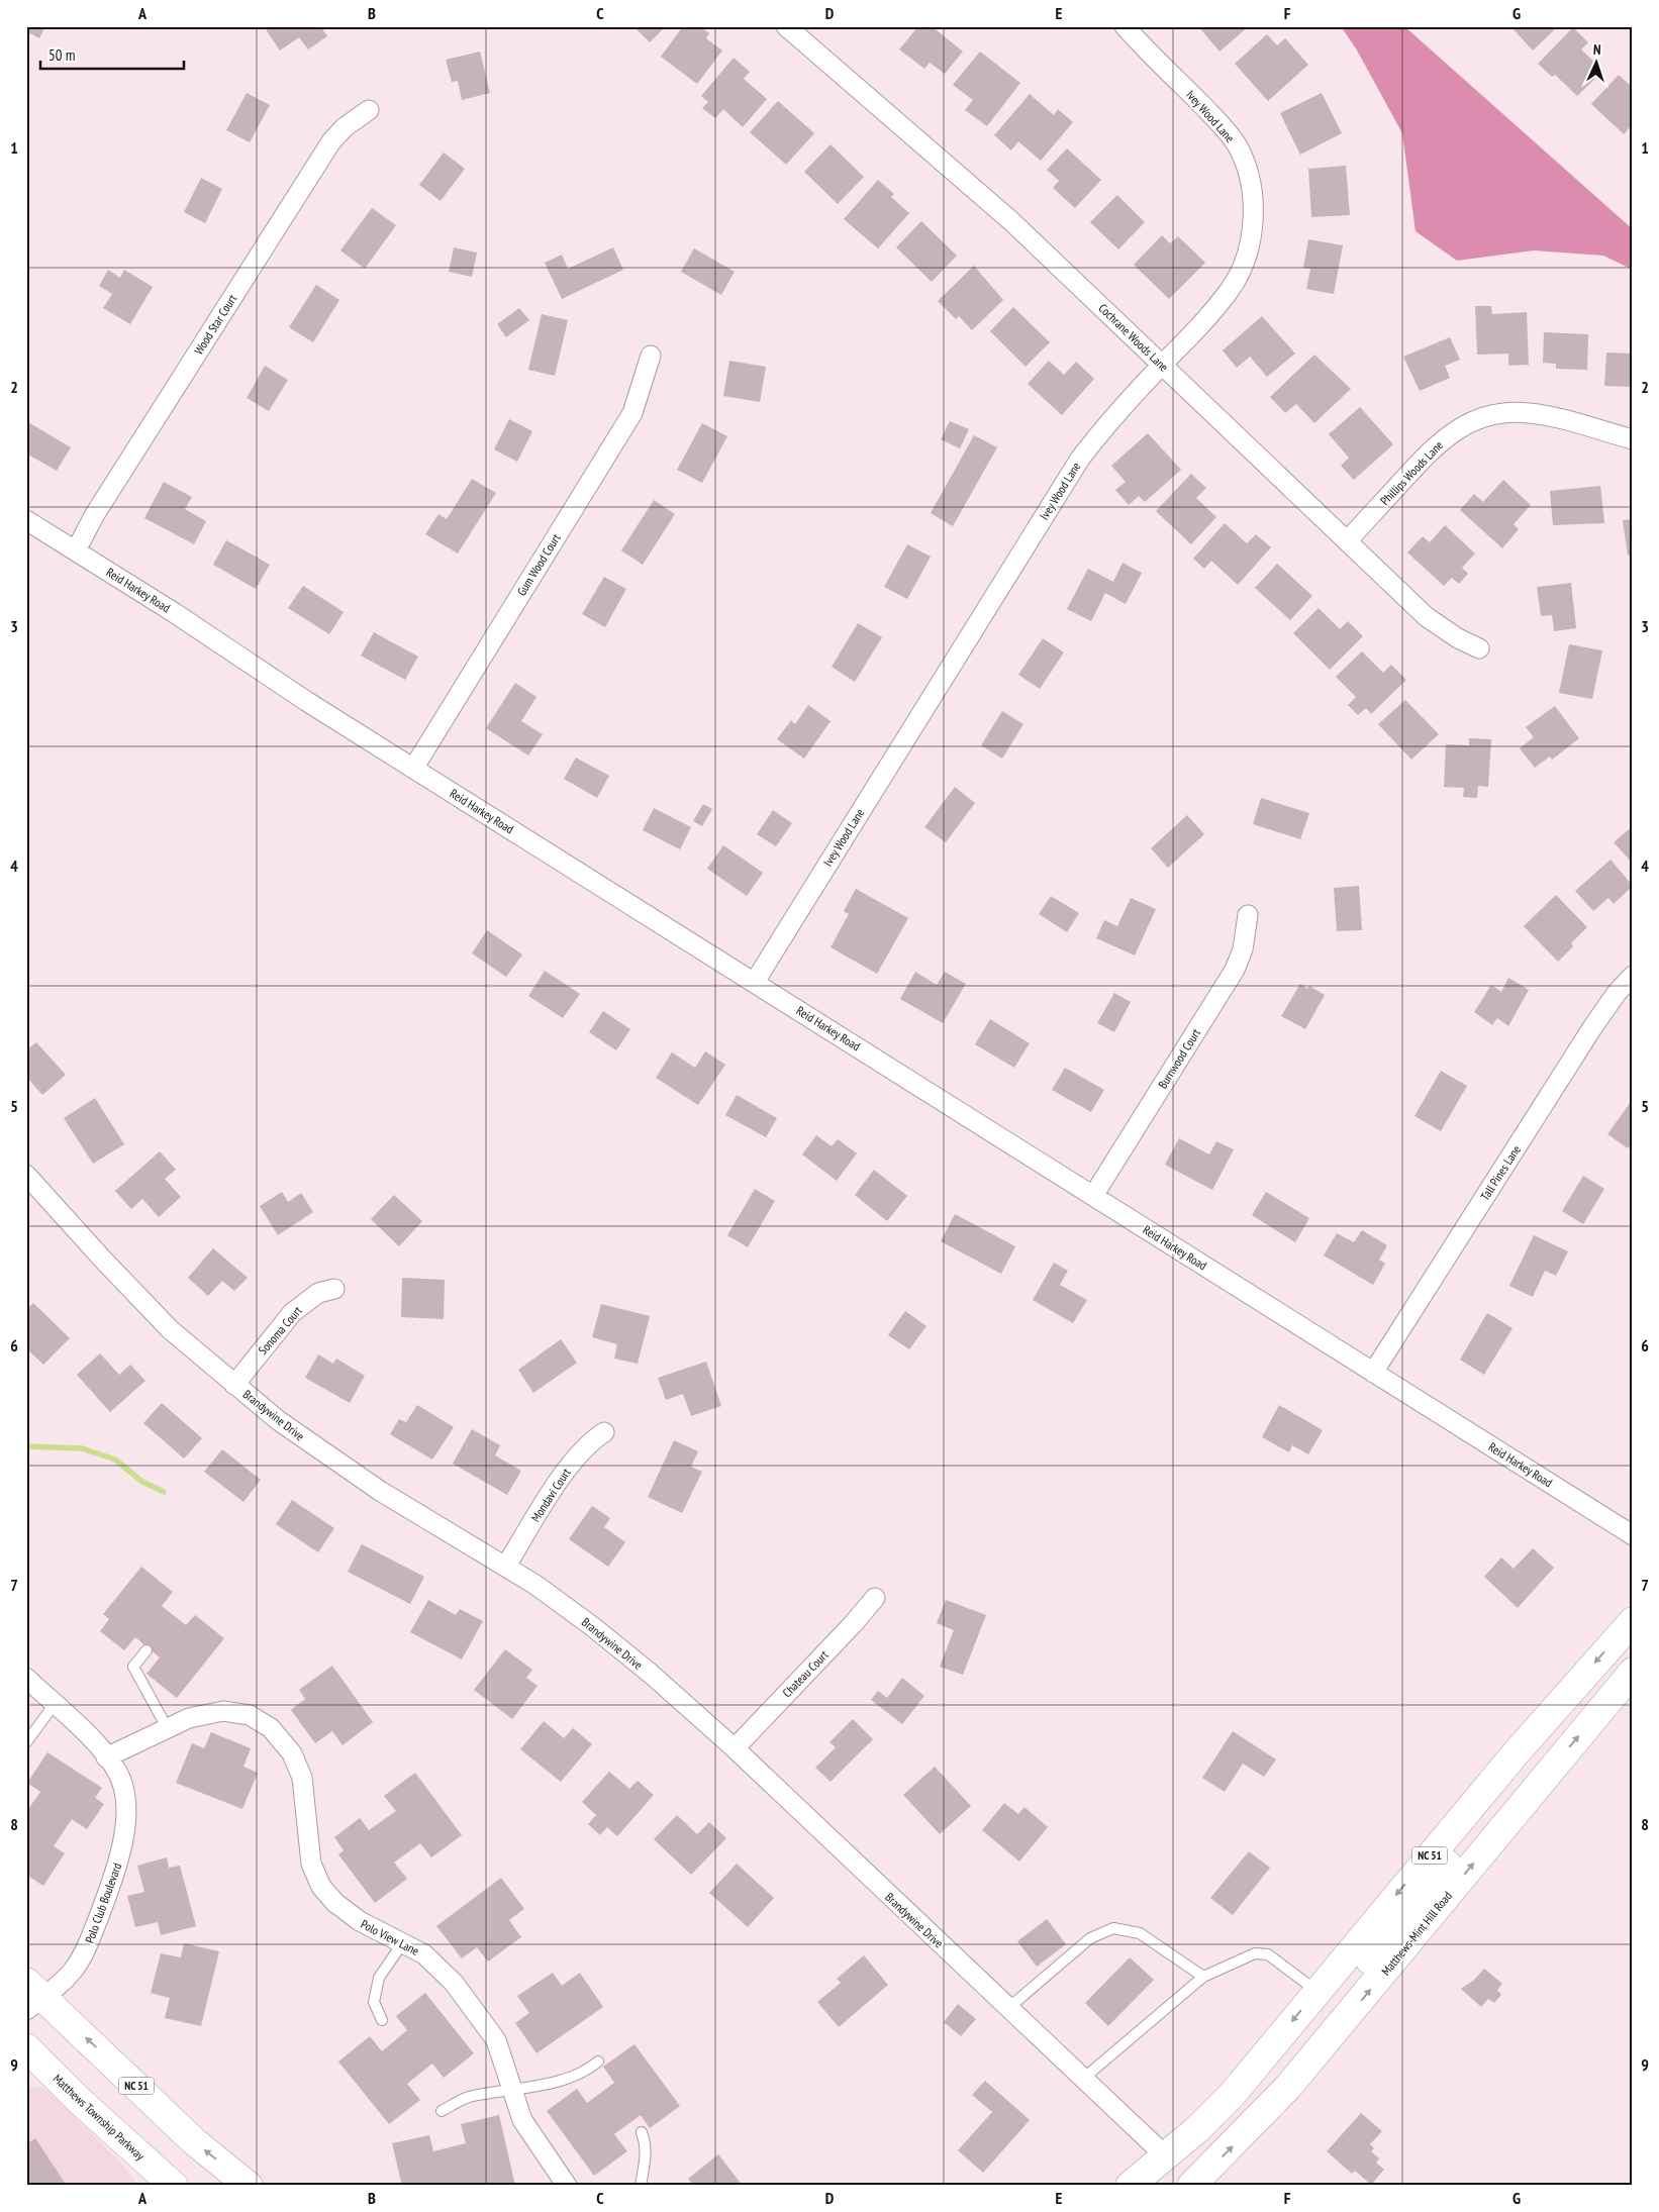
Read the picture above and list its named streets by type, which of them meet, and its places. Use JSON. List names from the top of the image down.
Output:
{
  "streets": {
    "main road": ["NC 51", "Matthews-Mint Hill Road", "Matthews Township Parkway"],
    "street": [
      "Ivey Wood Lane",
      "Wood Star Court",
      "Cochrane Woods Lane",
      "Phillips Woods Lane",
      "Gum Wood Court",
      "Reid Harkey Road",
      "Burnwood Court",
      "Tall Pines Lane",
      "Sonoma Court",
      "Brandywine Drive",
      "Mondavi Court",
      "Chateau Court",
      "Polo Club Boulevard",
      "Polo View Lane"
    ]
  },
  "crossings": [
    ["Ivey Wood Lane", "Cochrane Woods Lane"],
    ["Ivey Wood Lane", "Reid Harkey Road"],
    ["Wood Star Court", "Reid Harkey Road"],
    ["Cochrane Woods Lane", "Phillips Woods Lane"],
    ["Gum Wood Court", "Reid Harkey Road"],
    ["Reid Harkey Road", "Burnwood Court"],
    ["Reid Harkey Road", "Tall Pines Lane"],
    ["Sonoma Court", "Brandywine Drive"],
    ["Brandywine Drive", "Mondavi Court"],
    ["Brandywine Drive", "Chateau Court"],
    ["Brandywine Drive", "NC 51"],
    ["NC 51", "Polo Club Boulevard"],
    ["Polo Club Boulevard", "Polo View Lane"]
  ],
  "scale_bar": "50 m",
  "north": "top",
  "grid": {
    "columns": [
      "A",
      "B",
      "C",
      "D",
      "E",
      "F",
      "G"
    ],
    "rows": [
      "1",
      "2",
      "3",
      "4",
      "5",
      "6",
      "7",
      "8",
      "9"
    ]
  }
}
